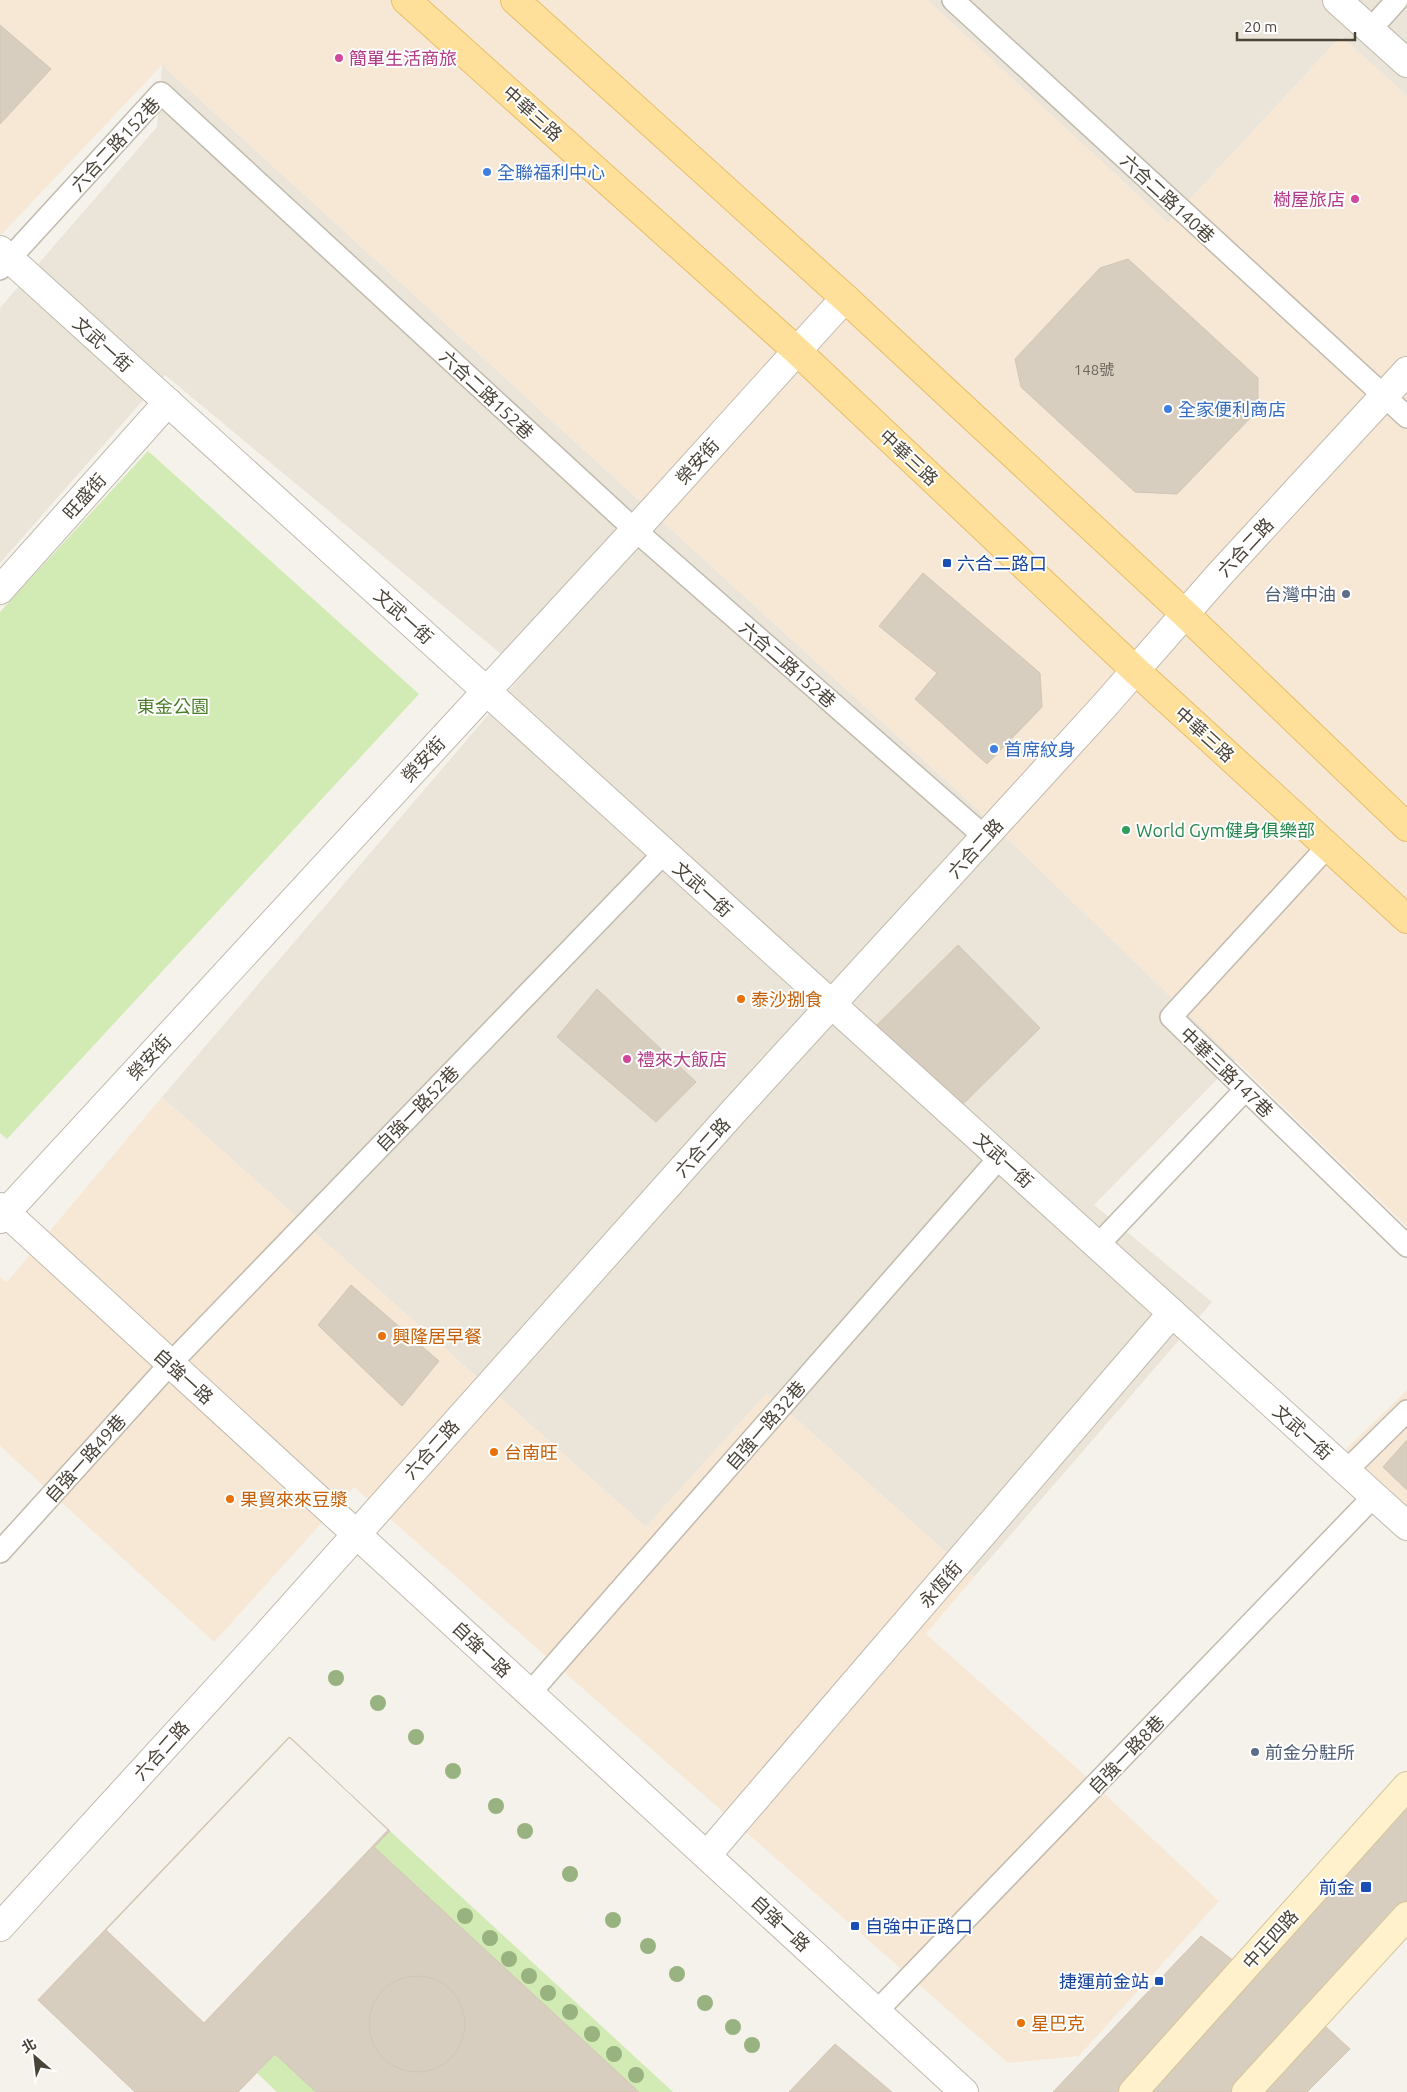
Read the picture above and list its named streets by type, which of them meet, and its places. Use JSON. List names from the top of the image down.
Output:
{
  "streets": {
    "main road": ["中華三路"],
    "street": [
      "文武一街",
      "榮安街",
      "旺盛街",
      "六合二路",
      "自強一路",
      "永恆街",
      "中正四路"
    ],
    "lane": [
      "六合二路152巷",
      "六合二路140巷",
      "中華三路147巷",
      "自強一路52巷",
      "自強一路32巷",
      "自強一路49巷",
      "自強一路8巷"
    ]
  },
  "crossings": [
    ["中華三路", "榮安街"],
    ["中華三路", "六合二路"],
    ["中華三路", "中華三路147巷"],
    ["六合二路152巷", "文武一街"],
    ["六合二路152巷", "榮安街"],
    ["六合二路152巷", "六合二路"],
    ["六合二路140巷", "六合二路"],
    ["文武一街", "榮安街"],
    ["文武一街", "旺盛街"],
    ["文武一街", "六合二路"],
    ["文武一街", "自強一路52巷"],
    ["文武一街", "自強一路32巷"],
    ["文武一街", "永恆街"],
    ["文武一街", "自強一路8巷"],
    ["榮安街", "自強一路"],
    ["六合二路", "自強一路"],
    ["自強一路52巷", "自強一路"],
    ["自強一路52巷", "自強一路49巷"],
    ["自強一路", "自強一路32巷"],
    ["自強一路", "自強一路49巷"],
    ["自強一路", "永恆街"],
    ["自強一路", "自強一路8巷"]
  ],
  "parks": ["東金公園"],
  "places": {
    "other": [
      "簡單生活商旅",
      "全聯福利中心",
      "樹屋旅店",
      "全家便利商店",
      "台灣中油",
      "首席紋身",
      "World Gym健身俱樂部",
      "泰沙捌食",
      "禮來大飯店",
      "興隆居早餐",
      "台南旺",
      "果貿來來豆漿",
      "前金分駐所",
      "星巴克"
    ],
    "transit": [
      "六合二路口",
      "前金",
      "自強中正路口",
      "捷運前金站"
    ]
  },
  "house_numbers": ["148號"],
  "scale_bar": "20 m",
  "north": "top left"
}
